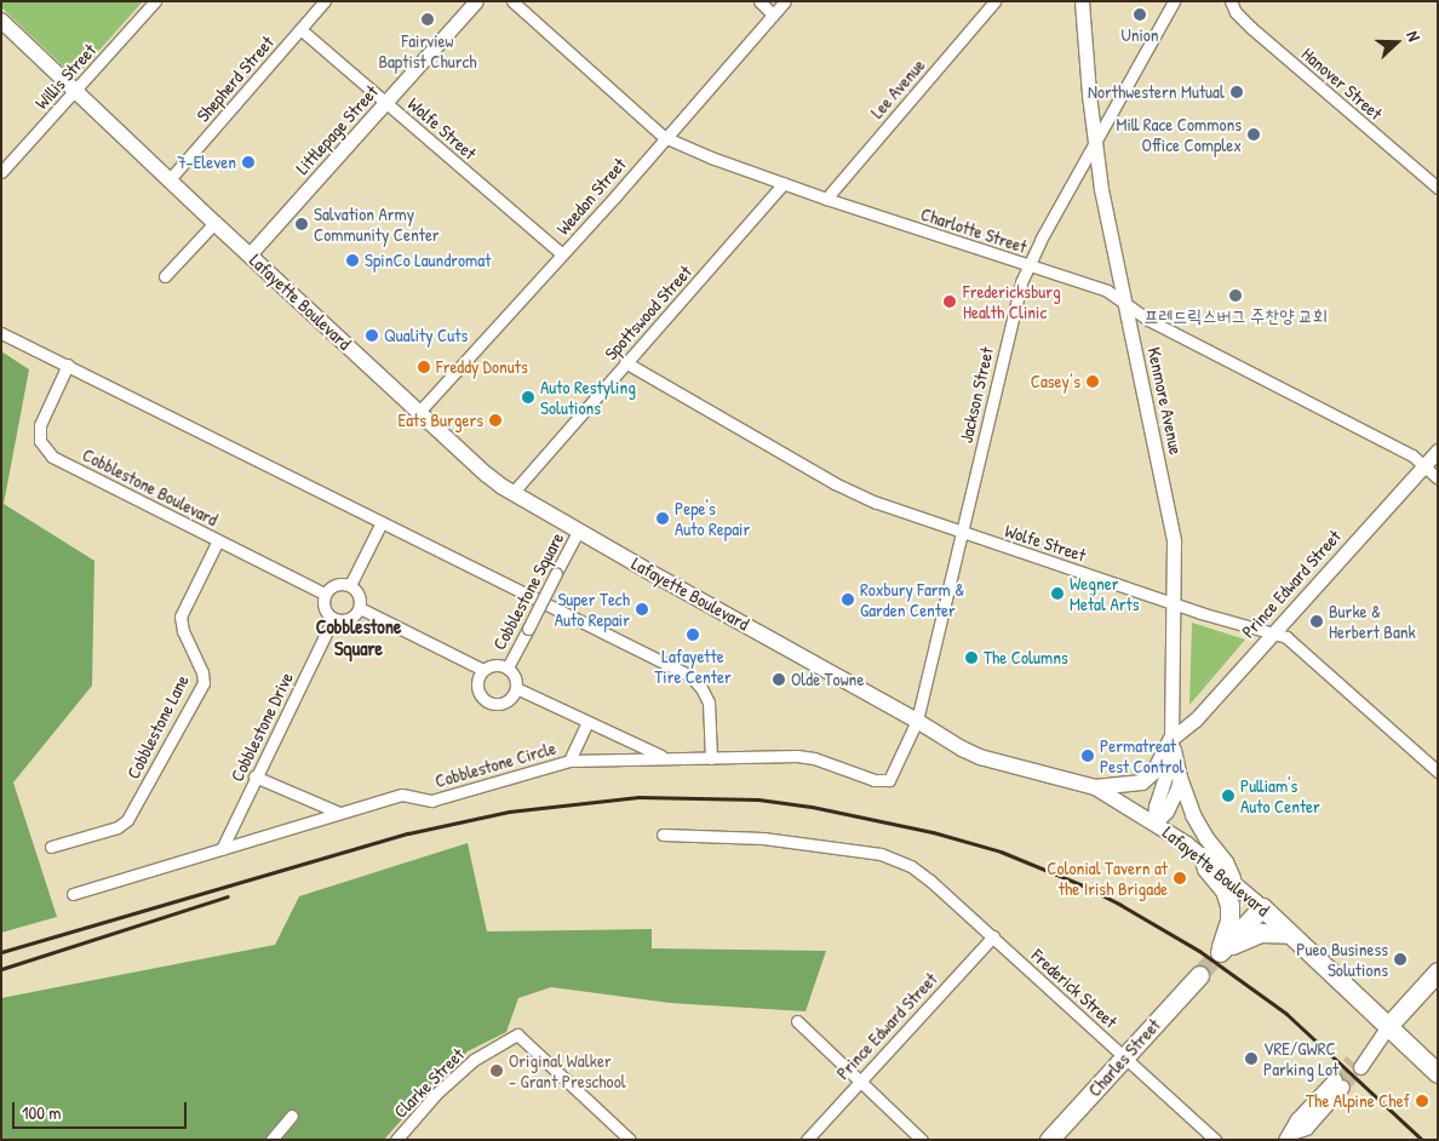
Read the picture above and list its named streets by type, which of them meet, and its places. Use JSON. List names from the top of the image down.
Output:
{
  "streets": {
    "main road": ["Lafayette Boulevard", "Charles Street"],
    "street": [
      "Willis Street",
      "Shepherd Street",
      "Hanover Street",
      "Lee Avenue",
      "Wolfe Street",
      "Littlepage Street",
      "Weedon Street",
      "Charlotte Street",
      "Spottswood Street",
      "Jackson Street",
      "Kenmore Avenue",
      "Cobblestone Boulevard",
      "Prince Edward Street",
      "Cobblestone Square",
      "Cobblestone Lane",
      "Cobblestone Drive",
      "Cobblestone Circle",
      "Frederick Street",
      "Clarke Street"
    ]
  },
  "crossings": [
    ["Willis Street", "Lafayette Boulevard"],
    ["Shepherd Street", "Wolfe Street"],
    ["Shepherd Street", "Lafayette Boulevard"],
    ["Lee Avenue", "Charlotte Street"],
    ["Wolfe Street", "Littlepage Street"],
    ["Wolfe Street", "Weedon Street"],
    ["Wolfe Street", "Spottswood Street"],
    ["Wolfe Street", "Jackson Street"],
    ["Wolfe Street", "Kenmore Avenue"],
    ["Wolfe Street", "Prince Edward Street"],
    ["Littlepage Street", "Lafayette Boulevard"],
    ["Weedon Street", "Charlotte Street"],
    ["Weedon Street", "Lafayette Boulevard"],
    ["Charlotte Street", "Spottswood Street"],
    ["Charlotte Street", "Jackson Street"],
    ["Charlotte Street", "Kenmore Avenue"],
    ["Charlotte Street", "Prince Edward Street"],
    ["Lafayette Boulevard", "Spottswood Street"],
    ["Lafayette Boulevard", "Jackson Street"],
    ["Lafayette Boulevard", "Kenmore Avenue"],
    ["Lafayette Boulevard", "Cobblestone Square"],
    ["Jackson Street", "Kenmore Avenue"],
    ["Jackson Street", "Cobblestone Circle"],
    ["Kenmore Avenue", "Prince Edward Street"],
    ["Cobblestone Boulevard", "Cobblestone Lane"],
    ["Cobblestone Boulevard", "Cobblestone Drive"],
    ["Prince Edward Street", "Frederick Street"],
    ["Cobblestone Drive", "Cobblestone Circle"],
    ["Frederick Street", "Charles Street"]
  ],
  "districts": ["Cobblestone Square"],
  "places": [
    "Union",
    "Fairview Baptist Church",
    "Northwestern Mutual",
    "Mill Race Commons Office Complex",
    "7-Eleven",
    "Salvation Army Community Center",
    "SpinCo Laundromat",
    "프레드릭스버그 주찬양 교회",
    "Fredericksburg Health Clinic",
    "Quality Cuts",
    "Freddy Donuts",
    "Casey’s",
    "Auto Restyling Solutions",
    "Eats Burgers",
    "Pepe's Auto Repair",
    "Wegner Metal Arts",
    "Roxbury Farm & Garden Center",
    "Super Tech Auto Repair",
    "Burke & Herbert Bank",
    "Lafayette Tire Center",
    "The Columns",
    "Olde Towne",
    "Permatreat Pest Control",
    "Pulliam's Auto Center",
    "Colonial Tavern at the Irish Brigade",
    "Pueo Business Solutions",
    "VRE/GWRC Parking Lot",
    "Original Walker - Grant Preschool",
    "The Alpine Chef"
  ],
  "scale_bar": "100 m",
  "north": "right"
}
